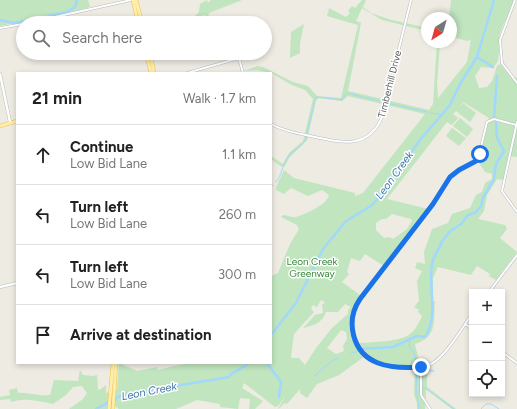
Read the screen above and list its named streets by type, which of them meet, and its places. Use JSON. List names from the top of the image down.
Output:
{
  "streets": {
    "street": ["Timberhill Drive"]
  },
  "water": ["Leon Creek"],
  "parks": ["Leon Creek Greenway"],
  "north": "bottom left",
  "page": {
    "search": "Search here",
    "heading": ["21 min", "Walk · 1.7 km"],
    "list": [
      ["Continue", "Low Bid Lane", "1.1 km"],
      ["Turn left", "Low Bid Lane", "260 m"],
      ["Turn left", "Low Bid Lane", "300 m"],
      "Arrive at destination"
    ],
    "map_buttons": ["+", "−"]
  }
}
